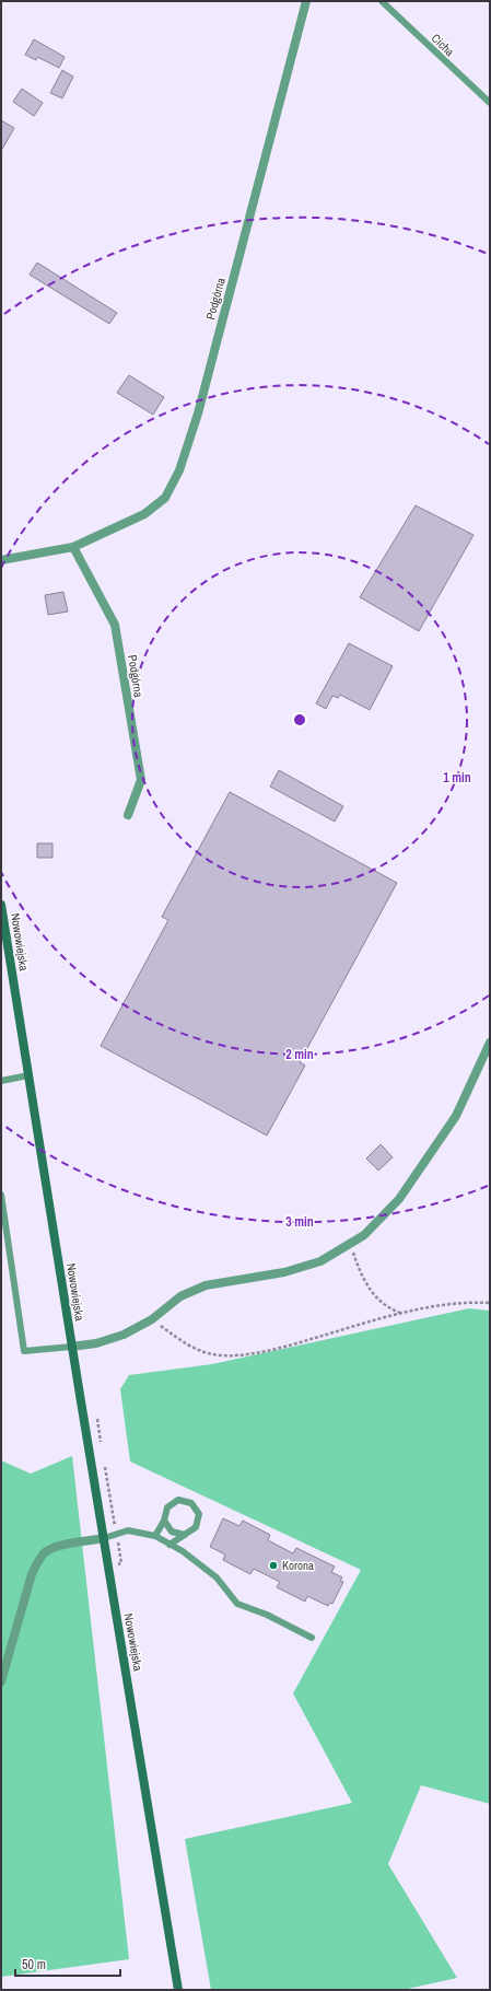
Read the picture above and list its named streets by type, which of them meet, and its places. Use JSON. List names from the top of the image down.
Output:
{
  "streets": {
    "main road": ["Nowowiejska"],
    "street": ["Podgórna"],
    "lane": ["Cicha"]
  },
  "places": ["Korona"],
  "scale_bar": "50 m",
  "rings": ["1 min", "2 min", "3 min"]
}
